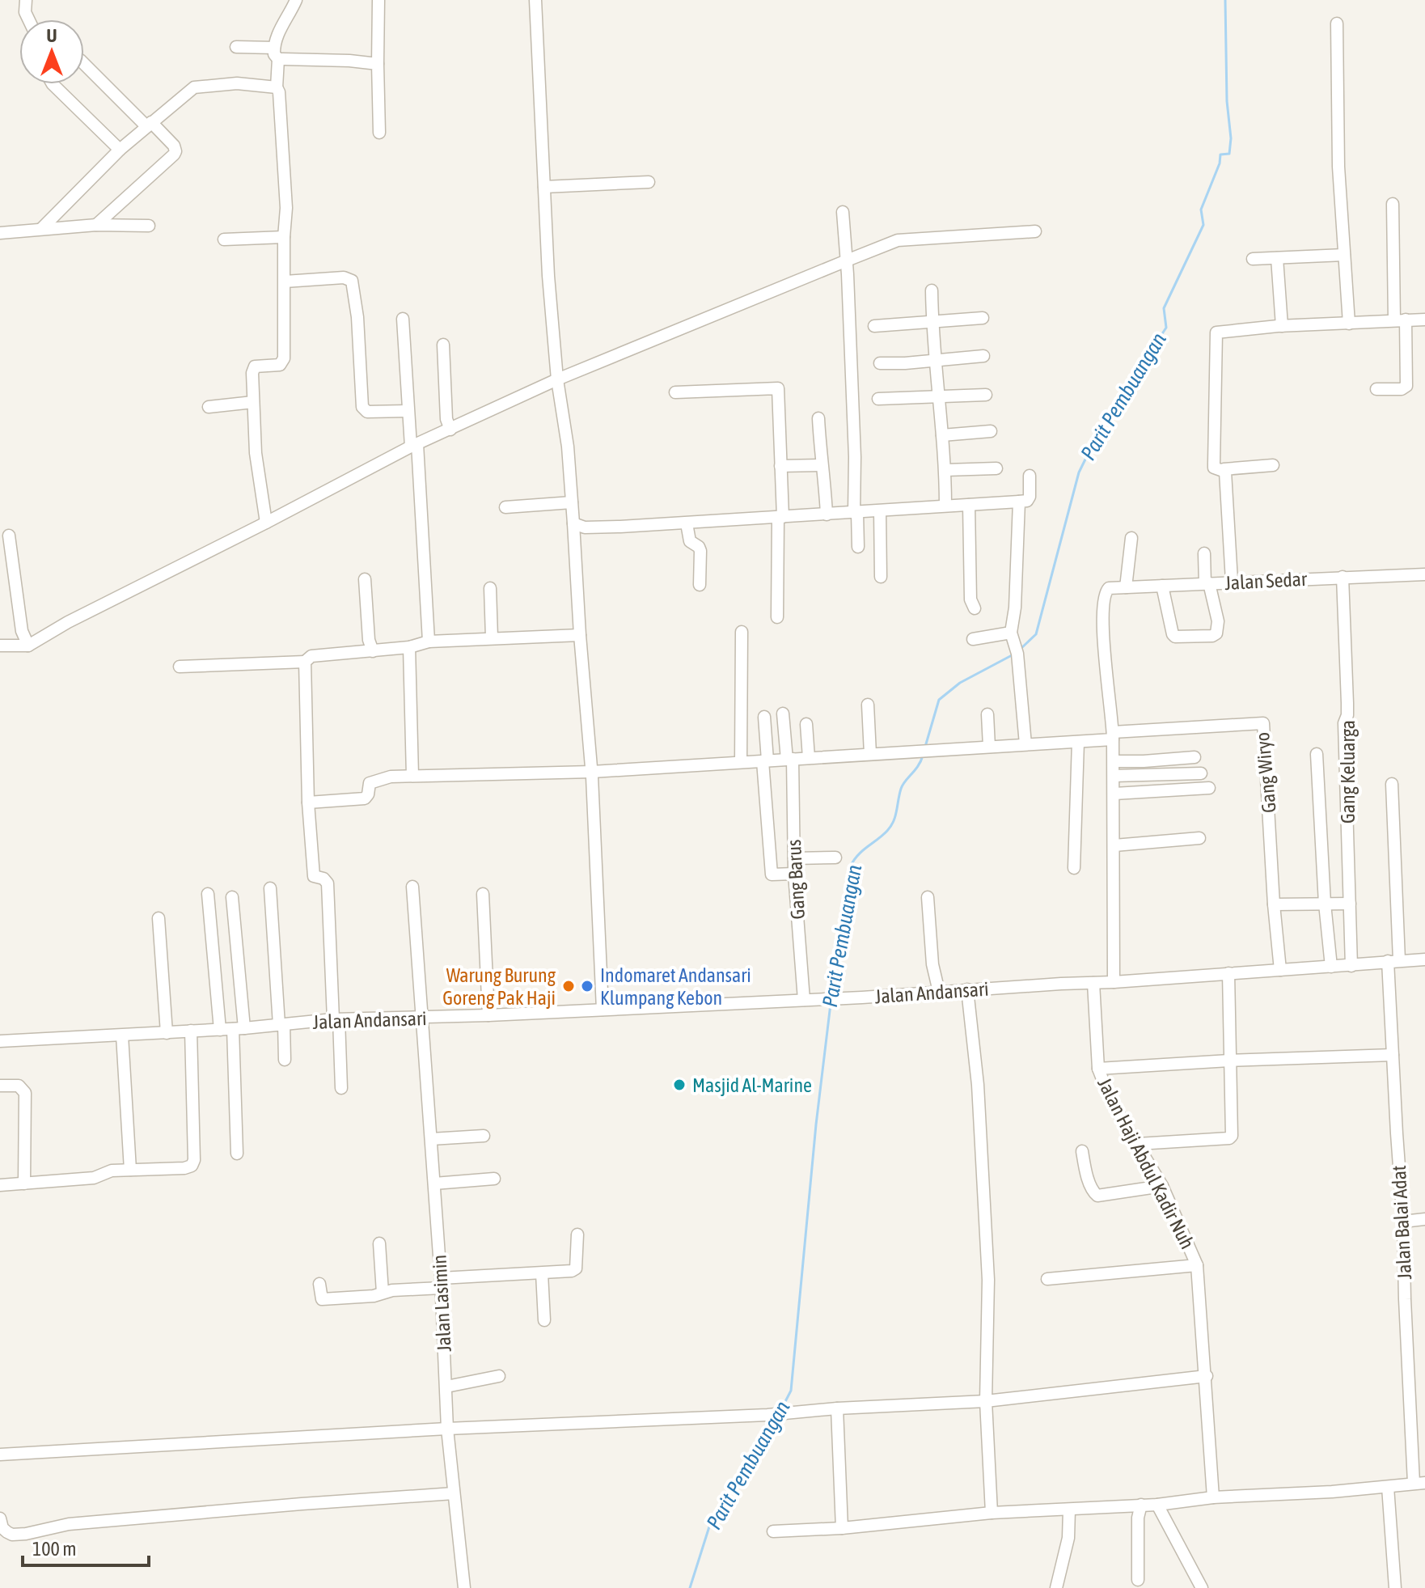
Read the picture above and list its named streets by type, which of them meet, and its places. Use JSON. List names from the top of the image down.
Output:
{
  "streets": {
    "street": [
      "Jalan Sedar",
      "Gang Keluarga",
      "Gang Wiryo",
      "Gang Barus",
      "Jalan Andansari",
      "Jalan Haji Abdul Kadir Nuh",
      "Jalan Balai Adat",
      "Jalan Lasimin"
    ]
  },
  "crossings": [
    ["Jalan Sedar", "Gang Keluarga"],
    ["Jalan Sedar", "Gang Wiryo"],
    ["Gang Keluarga", "Jalan Andansari"],
    ["Gang Wiryo", "Jalan Andansari"],
    ["Gang Barus", "Jalan Andansari"],
    ["Jalan Andansari", "Jalan Haji Abdul Kadir Nuh"],
    ["Jalan Andansari", "Jalan Balai Adat"],
    ["Jalan Andansari", "Jalan Lasimin"]
  ],
  "water": ["Parit Pembuangan"],
  "places": ["Warung Burung Goreng Pak Haji", "Indomaret Andansari Klumpang Kebon", "Masjid Al-Marine"],
  "scale_bar": "100 m",
  "north": "top"
}
